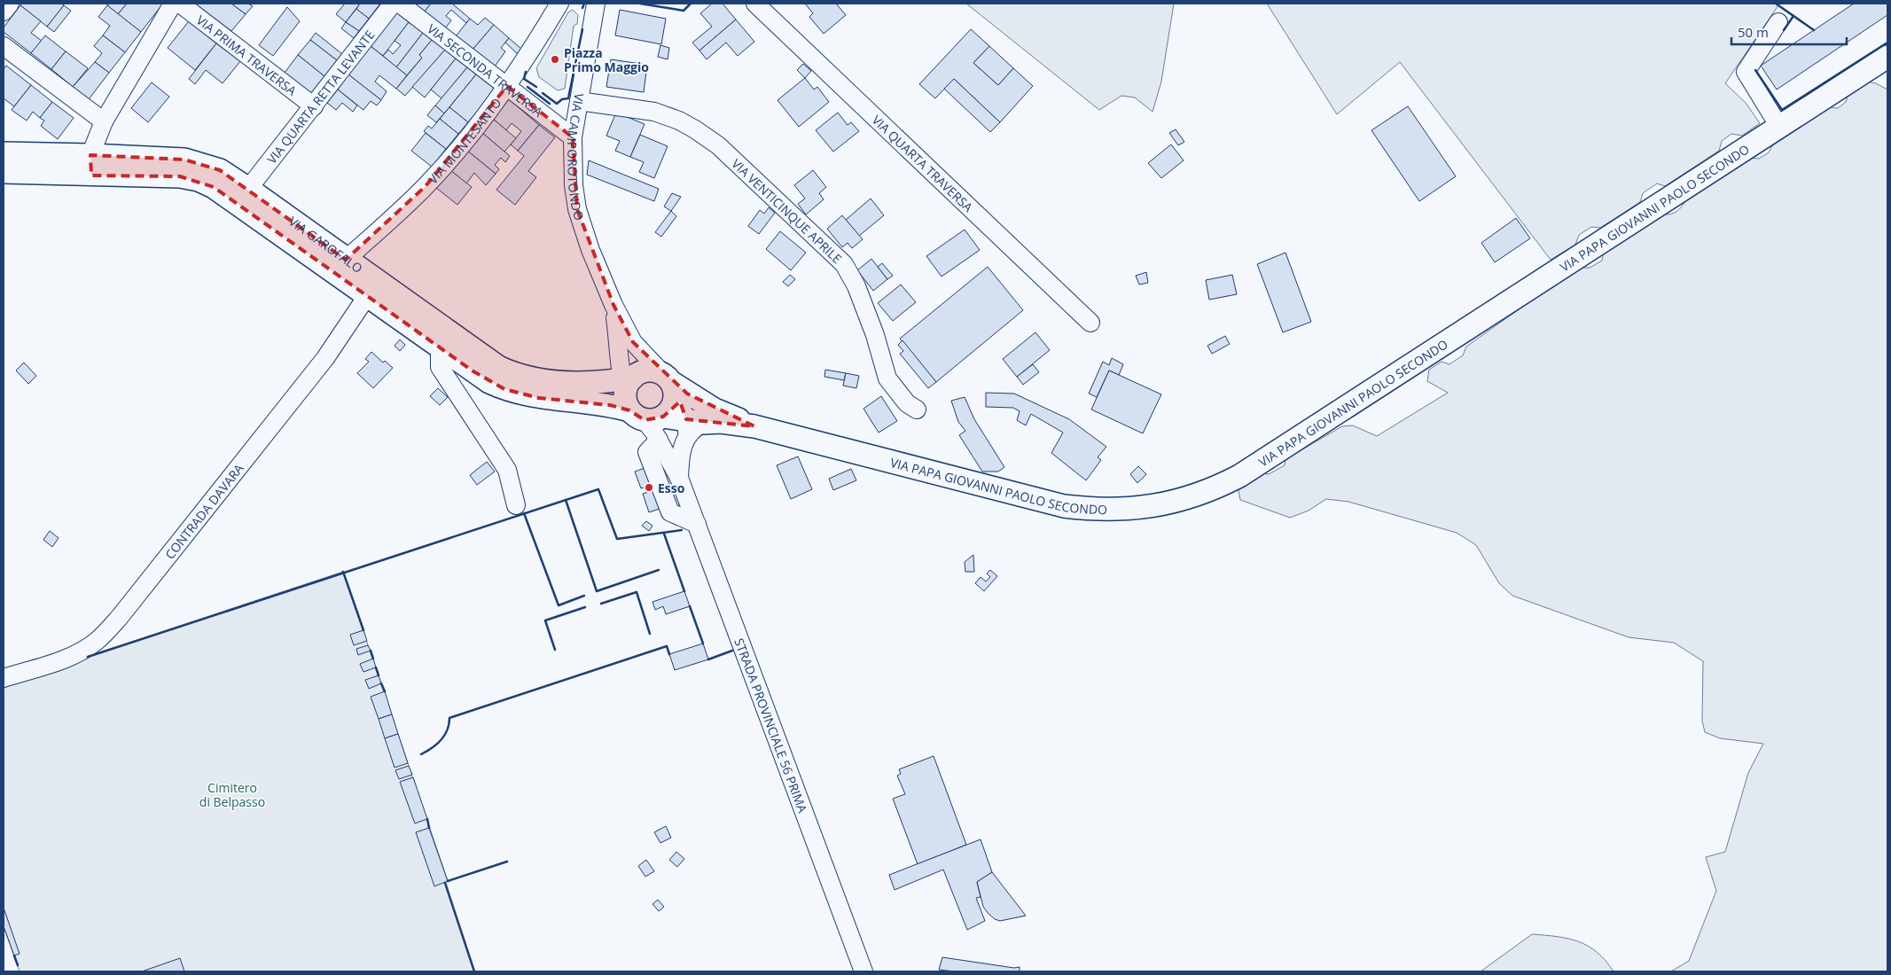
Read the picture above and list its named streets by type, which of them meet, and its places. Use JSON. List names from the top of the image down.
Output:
{
  "streets": {
    "main road": ["VIA PAPA GIOVANNI PAOLO SECONDO", "VIA GAROFALO"],
    "street": [
      "VIA PRIMA TRAVERSA",
      "VIA SECONDA TRAVERSA",
      "VIA QUARTA RETTA LEVANTE",
      "VIA MONTESANTO",
      "VIA CAMPOROTONDO",
      "VIA QUARTA TRAVERSA",
      "VIA VENTICINQUE APRILE",
      "CONTRADA DAVARA",
      "STRADA PROVINCIALE 56 PRIMA"
    ]
  },
  "crossings": [
    ["VIA PRIMA TRAVERSA", "VIA QUARTA RETTA LEVANTE"],
    ["VIA SECONDA TRAVERSA", "VIA MONTESANTO"],
    ["VIA SECONDA TRAVERSA", "VIA CAMPOROTONDO"],
    ["VIA QUARTA RETTA LEVANTE", "VIA GAROFALO"],
    ["VIA MONTESANTO", "VIA GAROFALO"],
    ["VIA CAMPOROTONDO", "VIA VENTICINQUE APRILE"],
    ["VIA GAROFALO", "CONTRADA DAVARA"],
    ["VIA GAROFALO", "STRADA PROVINCIALE 56 PRIMA"]
  ],
  "parks": ["Cimitero di Belpasso"],
  "places": ["Piazza Primo Maggio", "Esso"],
  "scale_bar": "50 m"
}
